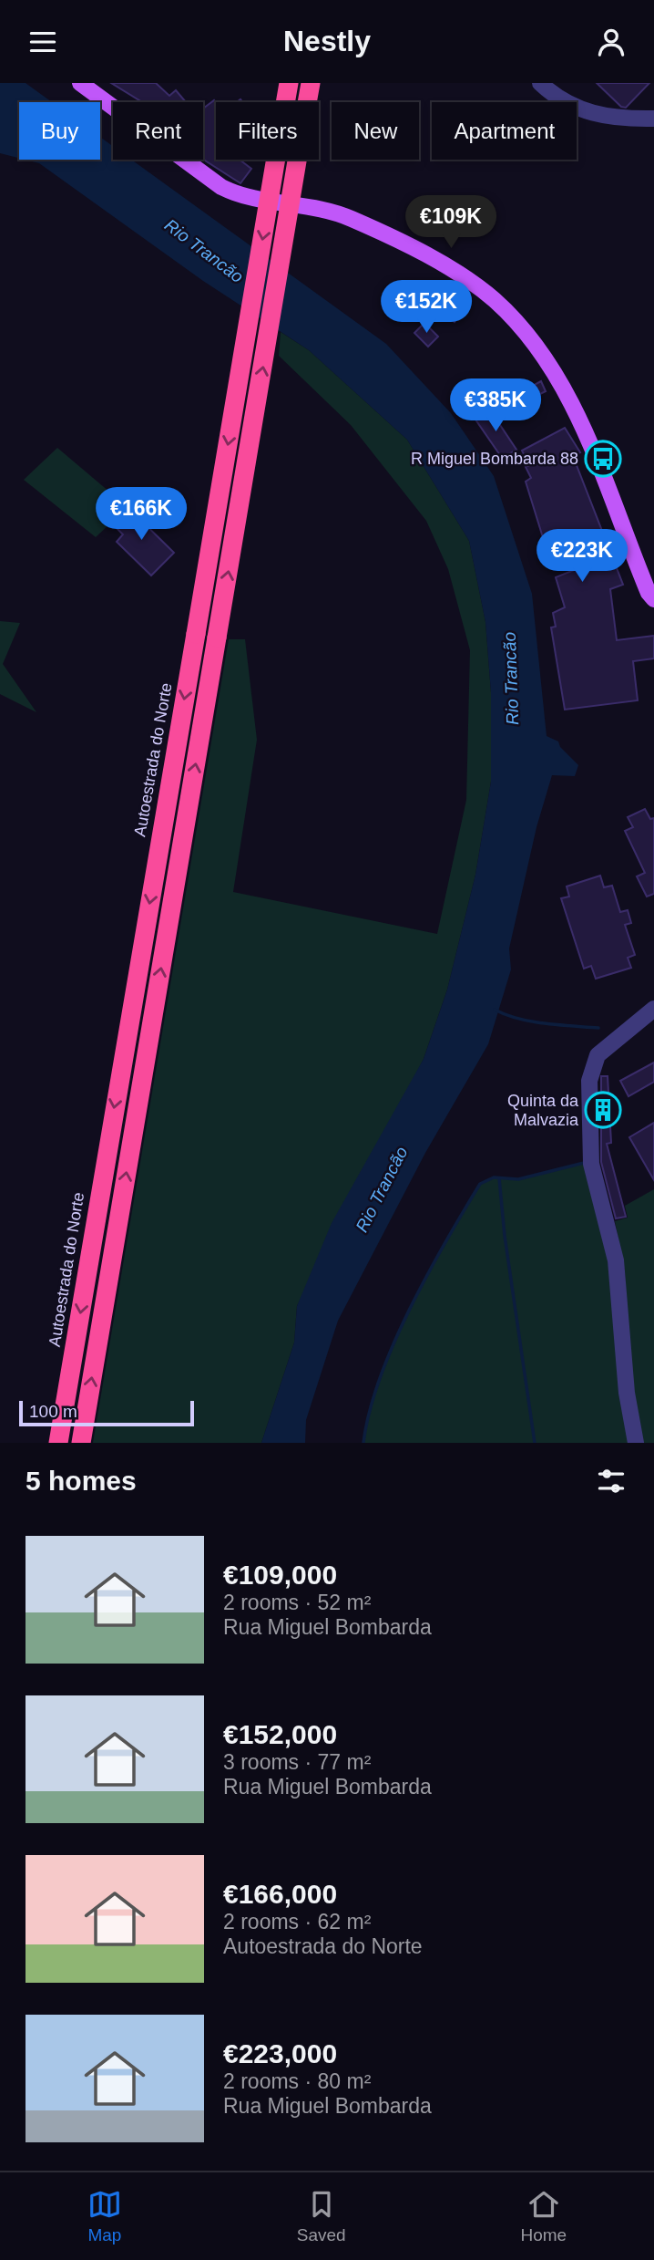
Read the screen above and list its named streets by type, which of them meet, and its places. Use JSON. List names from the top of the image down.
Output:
{
  "streets": {
    "highway": ["Autoestrada do Norte"]
  },
  "water": ["Rio Trancão"],
  "places": {
    "bus stop": ["R Miguel Bombarda 88"],
    "building": ["Quinta da Malvazia"]
  },
  "scale_bar": "100 m",
  "page": {
    "header": "Nestly",
    "chip": [
      "Buy",
      "Rent",
      "Filters",
      "New",
      "Apartment"
    ],
    "price": [
      "€109K",
      "€152K",
      "€385K",
      "€166K",
      "€223K"
    ],
    "scale": "100 m",
    "heading": "5 homes",
    "list": [
      {
        "name": "€109,000",
        "note": "2 rooms · 52 m² · Rua Miguel Bombarda"
      },
      {
        "name": "€152,000",
        "note": "3 rooms · 77 m² · Rua Miguel Bombarda"
      },
      {
        "name": "€166,000",
        "note": "2 rooms · 62 m² · Autoestrada do Norte"
      },
      {
        "name": "€223,000",
        "note": "2 rooms · 80 m² · Rua Miguel Bombarda"
      }
    ],
    "tabs": ["Map", "Saved", "Home"]
  }
}
